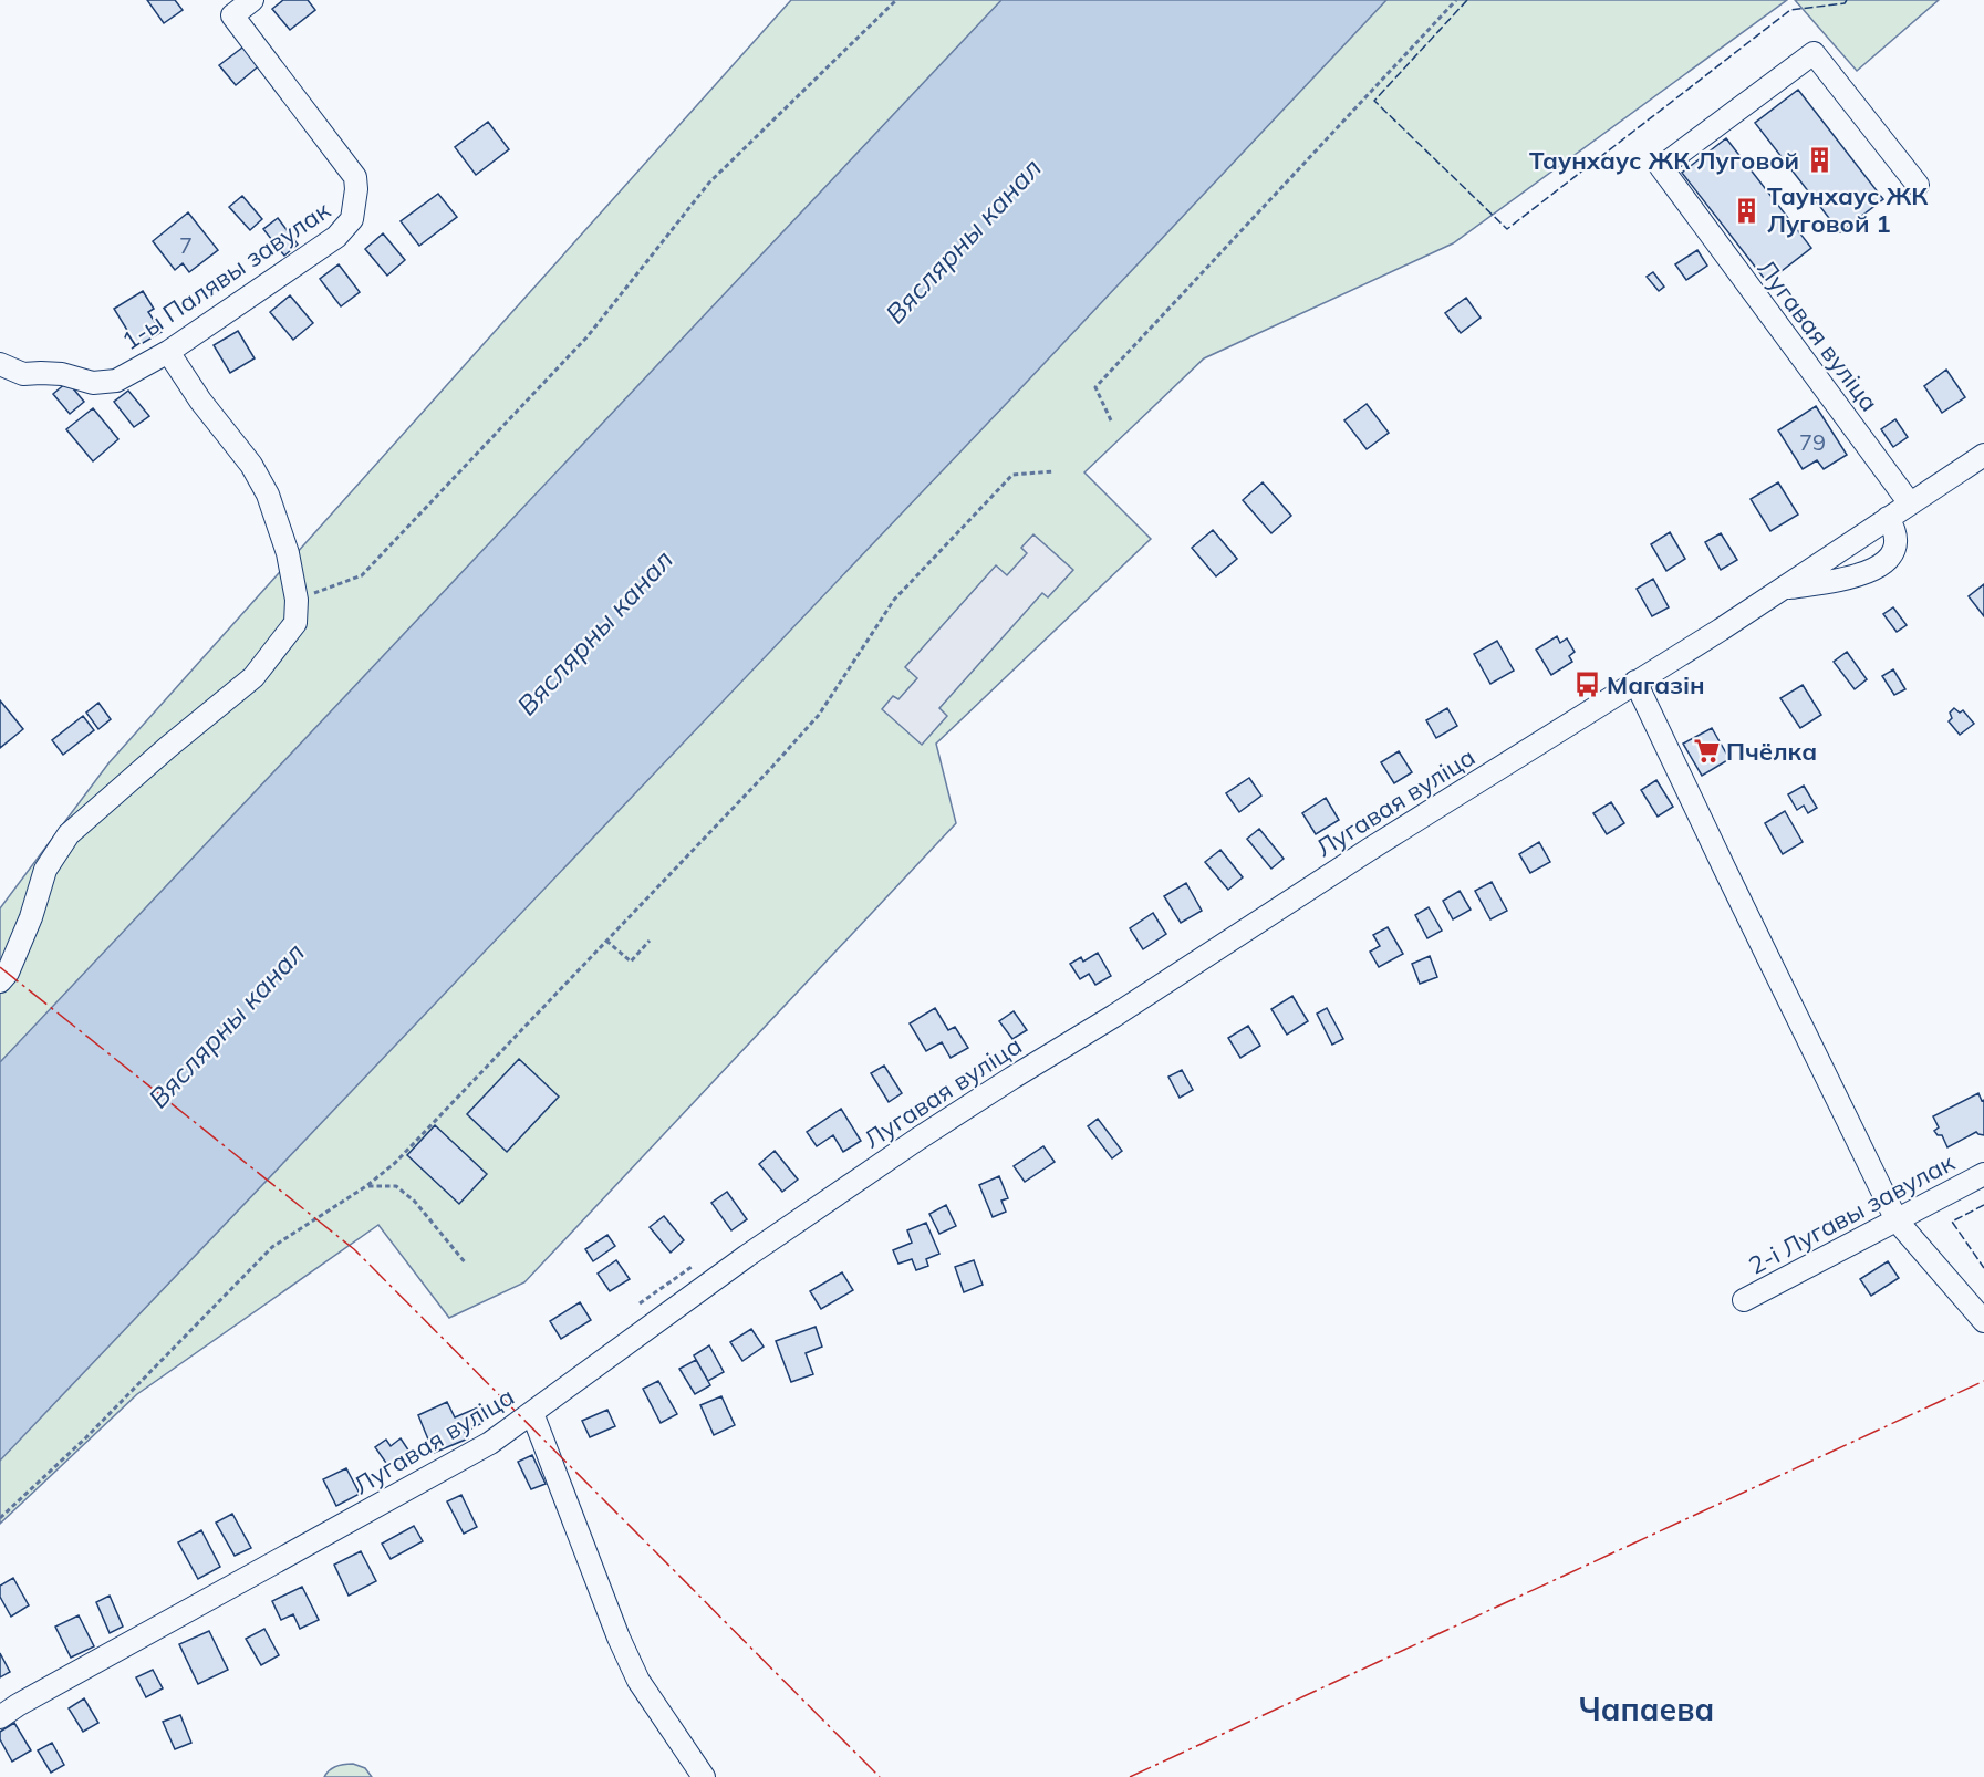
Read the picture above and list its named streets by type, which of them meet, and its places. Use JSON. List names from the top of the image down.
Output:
{
  "streets": {
    "street": ["1-ы Палявы завулак", "Лугавая вуліца", "2-і Лугавы завулак"]
  },
  "districts": ["Чапаева"],
  "water": ["Вяслярны канал"],
  "places": {
    "building": ["Таунхаус ЖК Луговой", "Таунхаус ЖК Луговой 1"],
    "bus stop": ["Магазін"],
    "supermarket": ["Пчёлка"]
  },
  "house_numbers": ["7", "79"]
}
